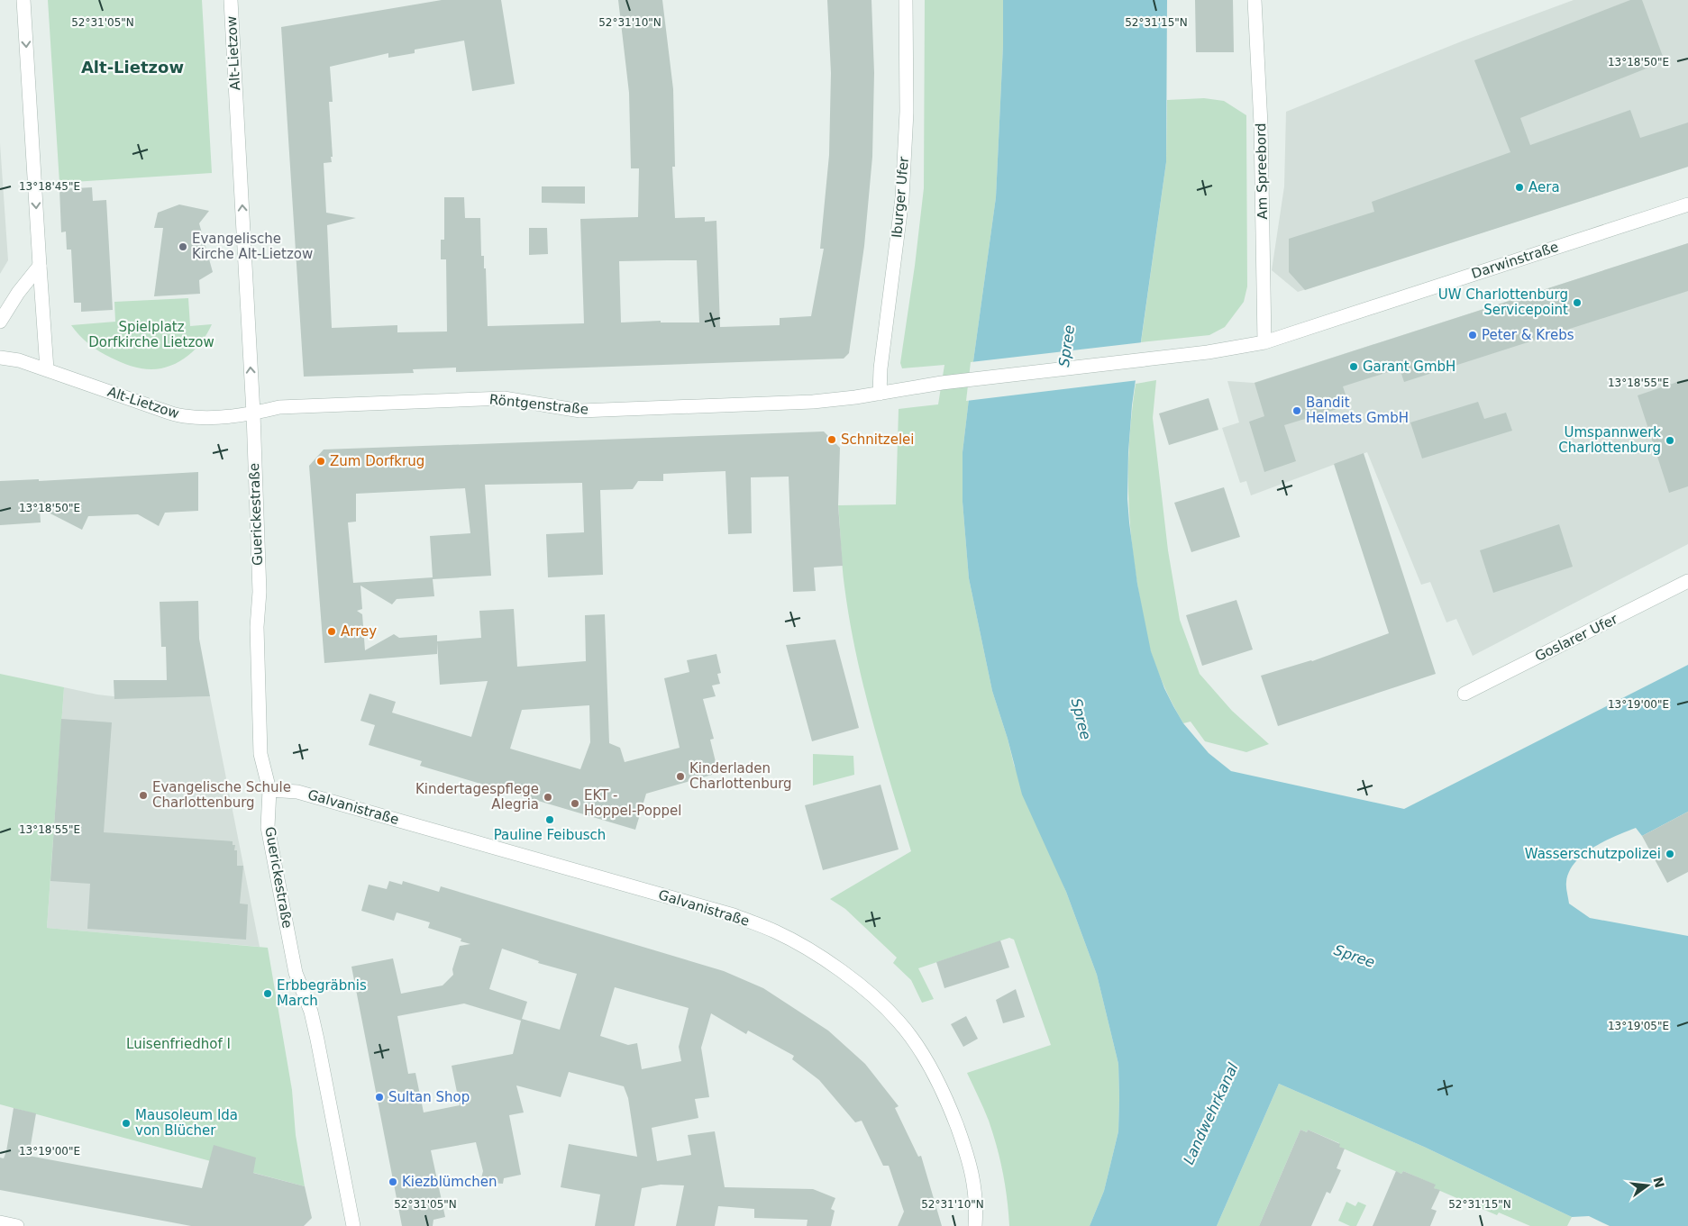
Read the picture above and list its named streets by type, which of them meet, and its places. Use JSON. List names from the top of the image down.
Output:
{
  "streets": {
    "street": [
      "Alt-Lietzow",
      "Am Spreebord",
      "Iburger Ufer",
      "Darwinstraße",
      "Röntgenstraße",
      "Guerickestraße",
      "Goslarer Ufer",
      "Galvanistraße"
    ]
  },
  "crossings": [
    ["Alt-Lietzow", "Röntgenstraße"],
    ["Alt-Lietzow", "Guerickestraße"],
    ["Am Spreebord", "Darwinstraße"],
    ["Iburger Ufer", "Röntgenstraße"],
    ["Darwinstraße", "Röntgenstraße"],
    ["Röntgenstraße", "Guerickestraße"],
    ["Guerickestraße", "Galvanistraße"]
  ],
  "one_way": ["Alt-Lietzow"],
  "districts": ["Alt-Lietzow"],
  "water": ["Spree", "Landwehrkanal"],
  "parks": ["Spielplatz Dorfkirche Lietzow", "Luisenfriedhof I"],
  "places": [
    "Aera",
    "Evangelische Kirche Alt-Lietzow",
    "UW Charlottenburg Servicepoint",
    "Peter & Krebs",
    "Garant GmbH",
    "Bandit Helmets GmbH",
    "Schnitzelei",
    "Umspannwerk Charlottenburg",
    "Zum Dorfkrug",
    "Arrey",
    "Kinderladen Charlottenburg",
    "Evangelische Schule Charlottenburg",
    "Kindertagespflege Alegria",
    "EKT - Hoppel-Poppel",
    "Pauline Feibusch",
    "Wasserschutzpolizei",
    "Erbbegräbnis March",
    "Sultan Shop",
    "Mausoleum Ida von Blücher",
    "Kiezblümchen"
  ],
  "north": "right",
  "coordinates": [
    "52°31'05\"N",
    "52°31'10\"N",
    "52°31'15\"N",
    "13°18'50\"E",
    "13°18'45\"E",
    "13°18'55\"E",
    "13°19'00\"E",
    "13°19'05\"E"
  ]
}
